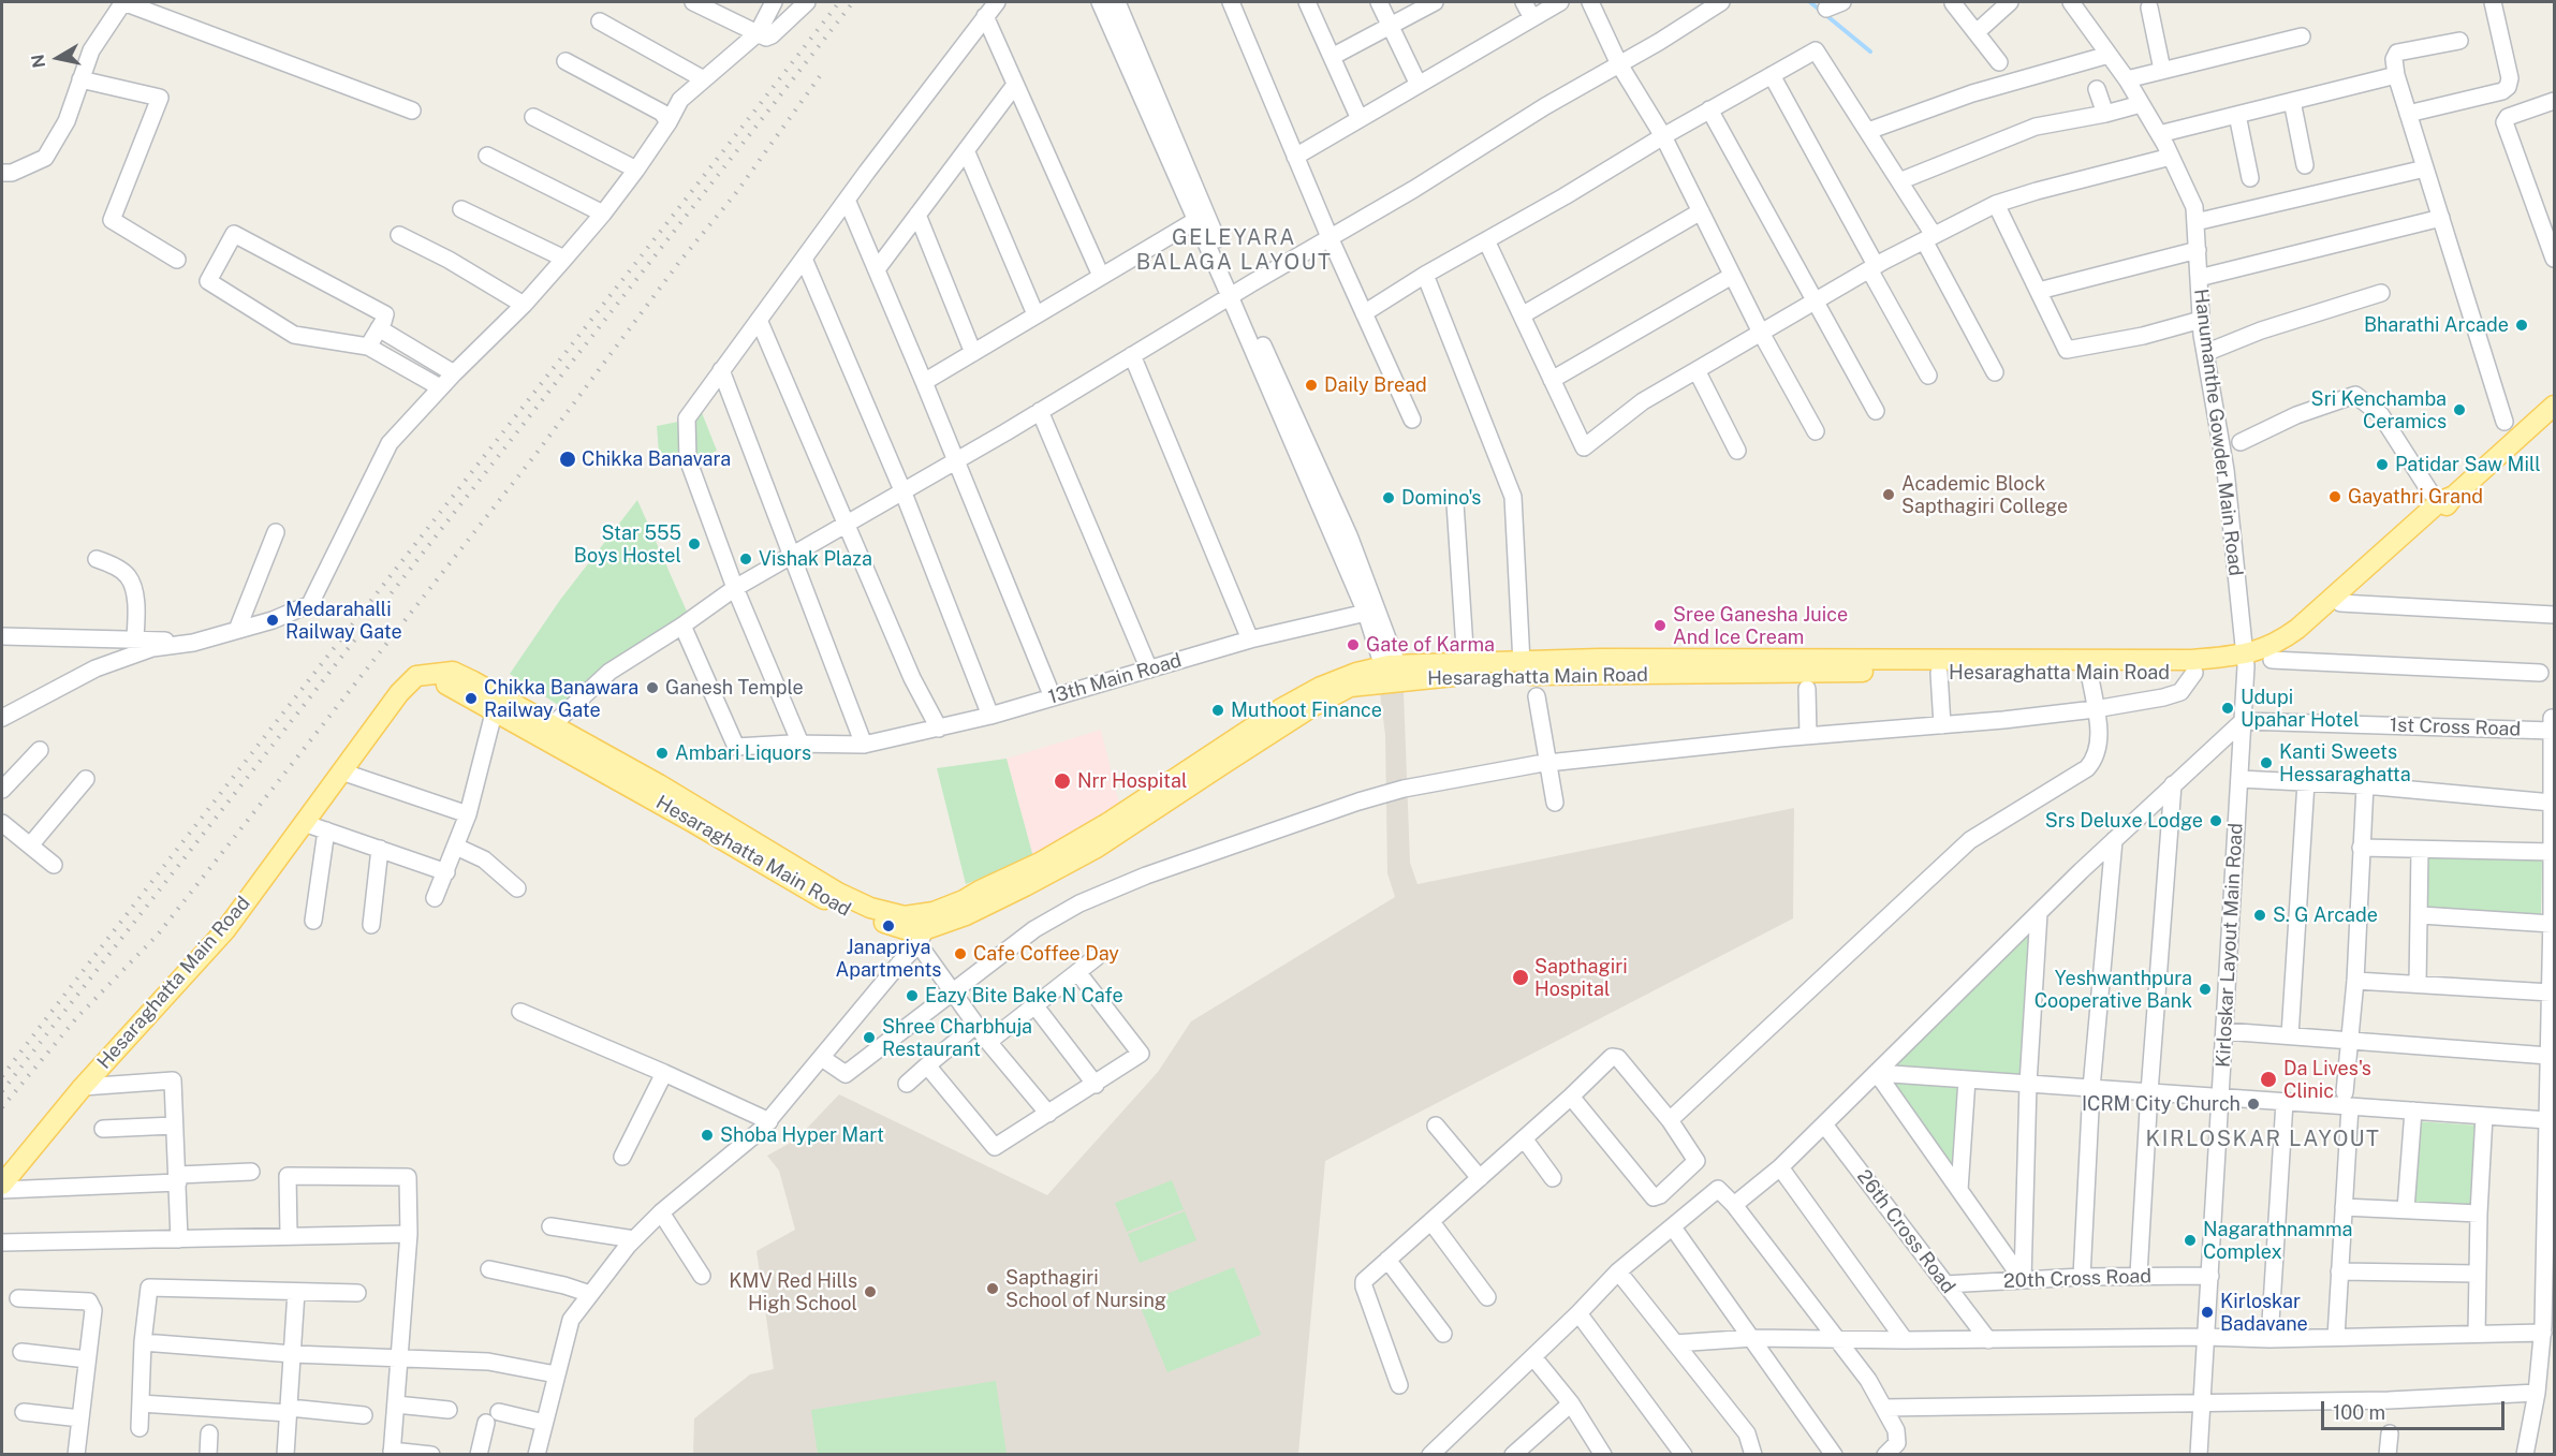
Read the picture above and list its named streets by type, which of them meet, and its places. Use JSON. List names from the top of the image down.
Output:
{
  "streets": {
    "main road": ["Hesaraghatta Main Road"],
    "street": [
      "Hanumanthe Gowder Main Road",
      "13th Main Road",
      "1st Cross Road",
      "Kirloskar Layout Main Road",
      "26th Cross Road",
      "20th Cross Road"
    ]
  },
  "crossings": [
    ["Hanumanthe Gowder Main Road", "Kirloskar Layout Main Road"],
    ["1st Cross Road", "Kirloskar Layout Main Road"],
    ["Kirloskar Layout Main Road", "20th Cross Road"],
    ["26th Cross Road", "20th Cross Road"]
  ],
  "districts": ["GELEYARA BALAGA LAYOUT", "KIRLOSKAR LAYOUT"],
  "places": [
    "Bharathi Arcade",
    "Daily Bread",
    "Sri Kenchamba Ceramics",
    "Chikka Banavara",
    "Patidar Saw Mill",
    "Academic Block Sapthagiri College",
    "Gayathri Grand",
    "Domino's",
    "Star 555 Boys Hostel",
    "Vishak Plaza",
    "Medarahalli Railway Gate",
    "Sree Ganesha Juice And Ice Cream",
    "Gate of Karma",
    "Ganesh Temple",
    "Chikka Banawara Railway Gate",
    "Udupi Upahar Hotel",
    "Muthoot Finance",
    "Ambari Liquors",
    "Kanti Sweets Hessaraghatta",
    "Nrr Hospital",
    "Srs Deluxe Lodge",
    "S. G Arcade",
    "Janapriya Apartments",
    "Cafe Coffee Day",
    "Sapthagiri Hospital",
    "Yeshwanthpura Cooperative Bank",
    "Eazy Bite Bake N Cafe",
    "Shree Charbhuja Restaurant",
    "Da Lives's Clinic",
    "ICRM City Church",
    "Shoba Hyper Mart",
    "Nagarathnamma Complex",
    "Sapthagiri School of Nursing",
    "KMV Red Hills High School",
    "Kirloskar Badavane"
  ],
  "scale_bar": "100 m",
  "north": "left"
}
